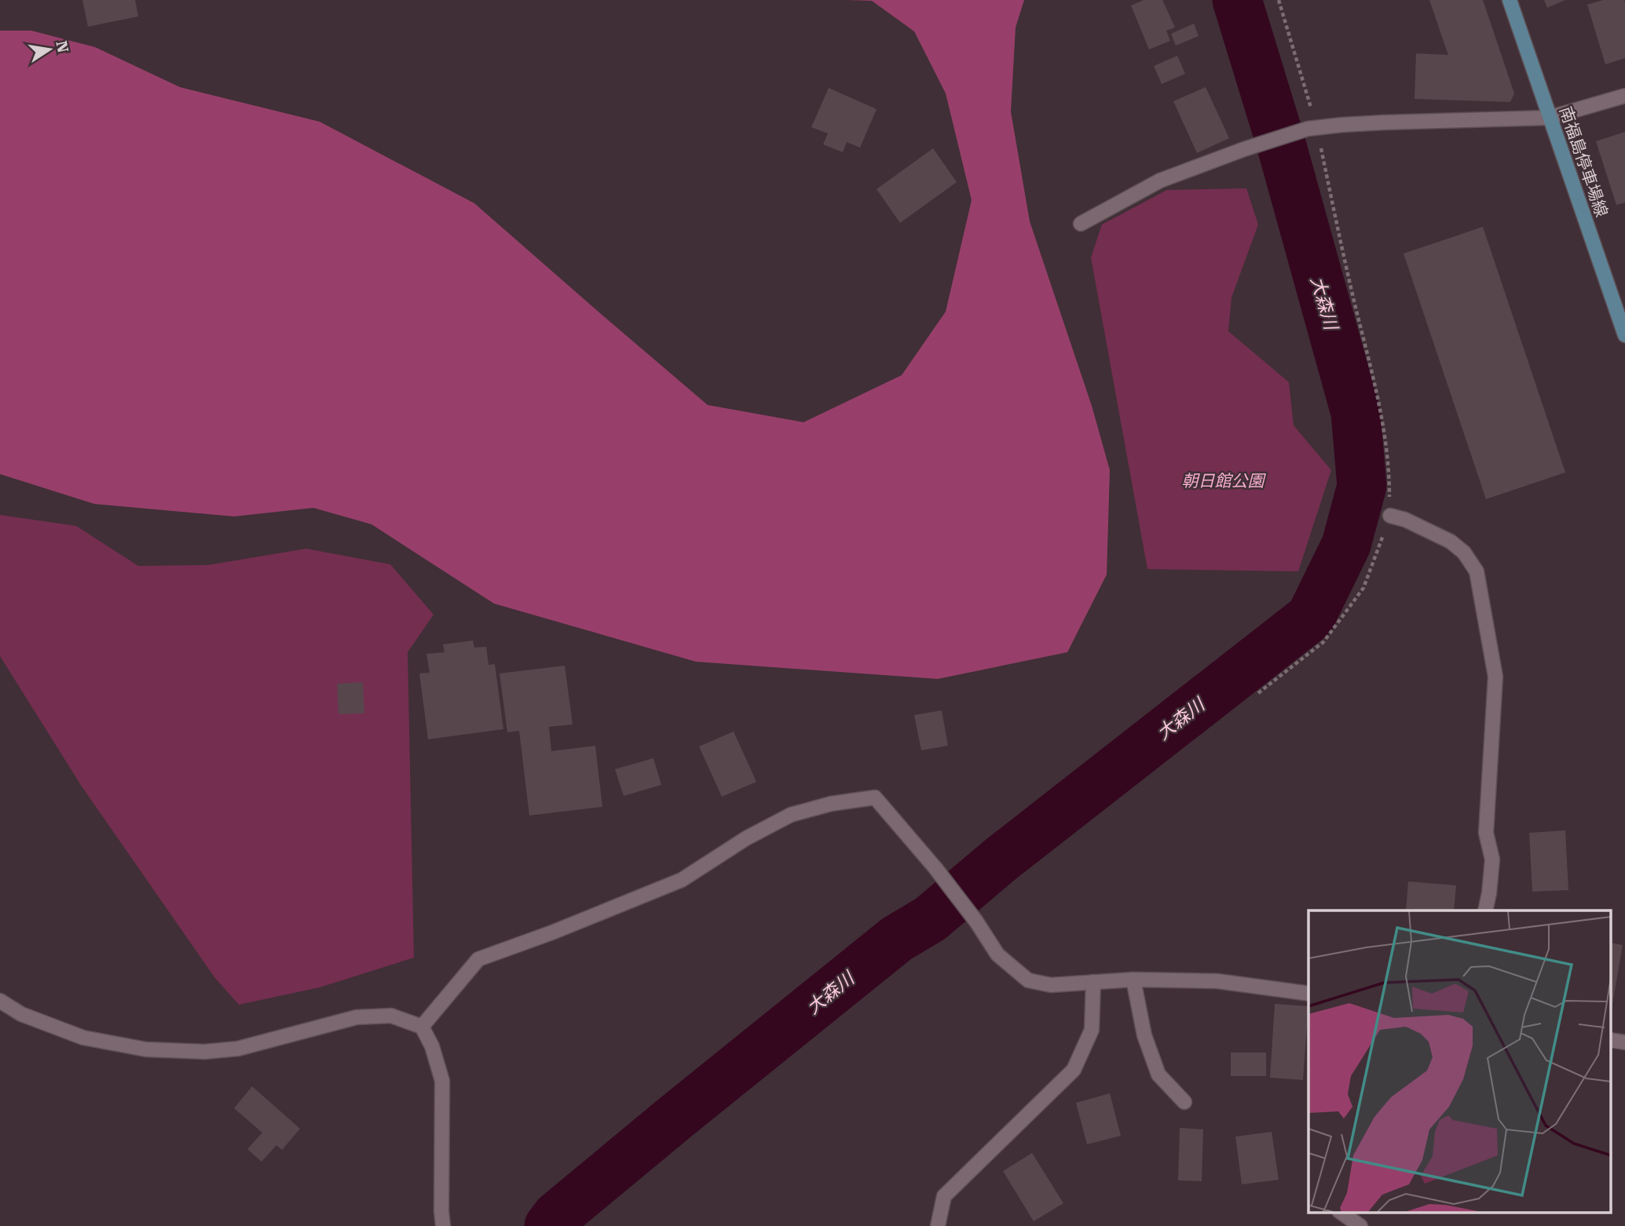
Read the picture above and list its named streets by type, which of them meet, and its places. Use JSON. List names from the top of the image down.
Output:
{
  "streets": {
    "main road": ["南福島停車場線"]
  },
  "water": ["大森川"],
  "parks": ["朝日館公園"],
  "north": "right"
}
